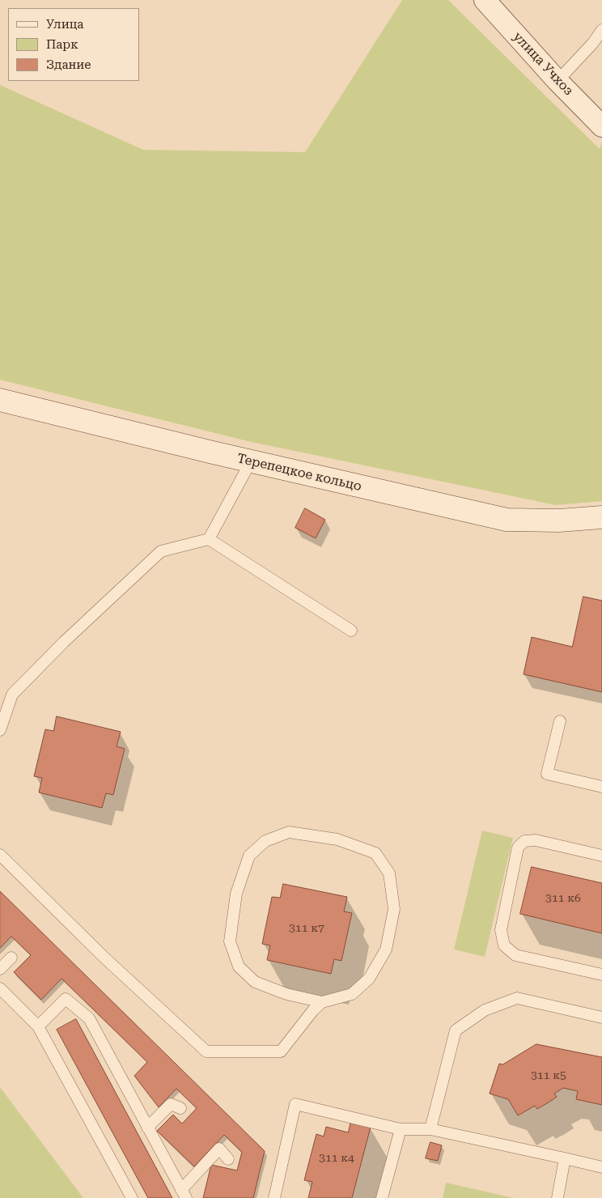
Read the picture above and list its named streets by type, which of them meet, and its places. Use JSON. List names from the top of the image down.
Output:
{
  "streets": {
    "street": ["улица Учхоз", "Терепецкое кольцо"]
  },
  "house_numbers": [
    "311 к6",
    "311 к7",
    "311 к5",
    "311 к4"
  ],
  "legend": ["Улица", "Парк", "Здание"]
}
